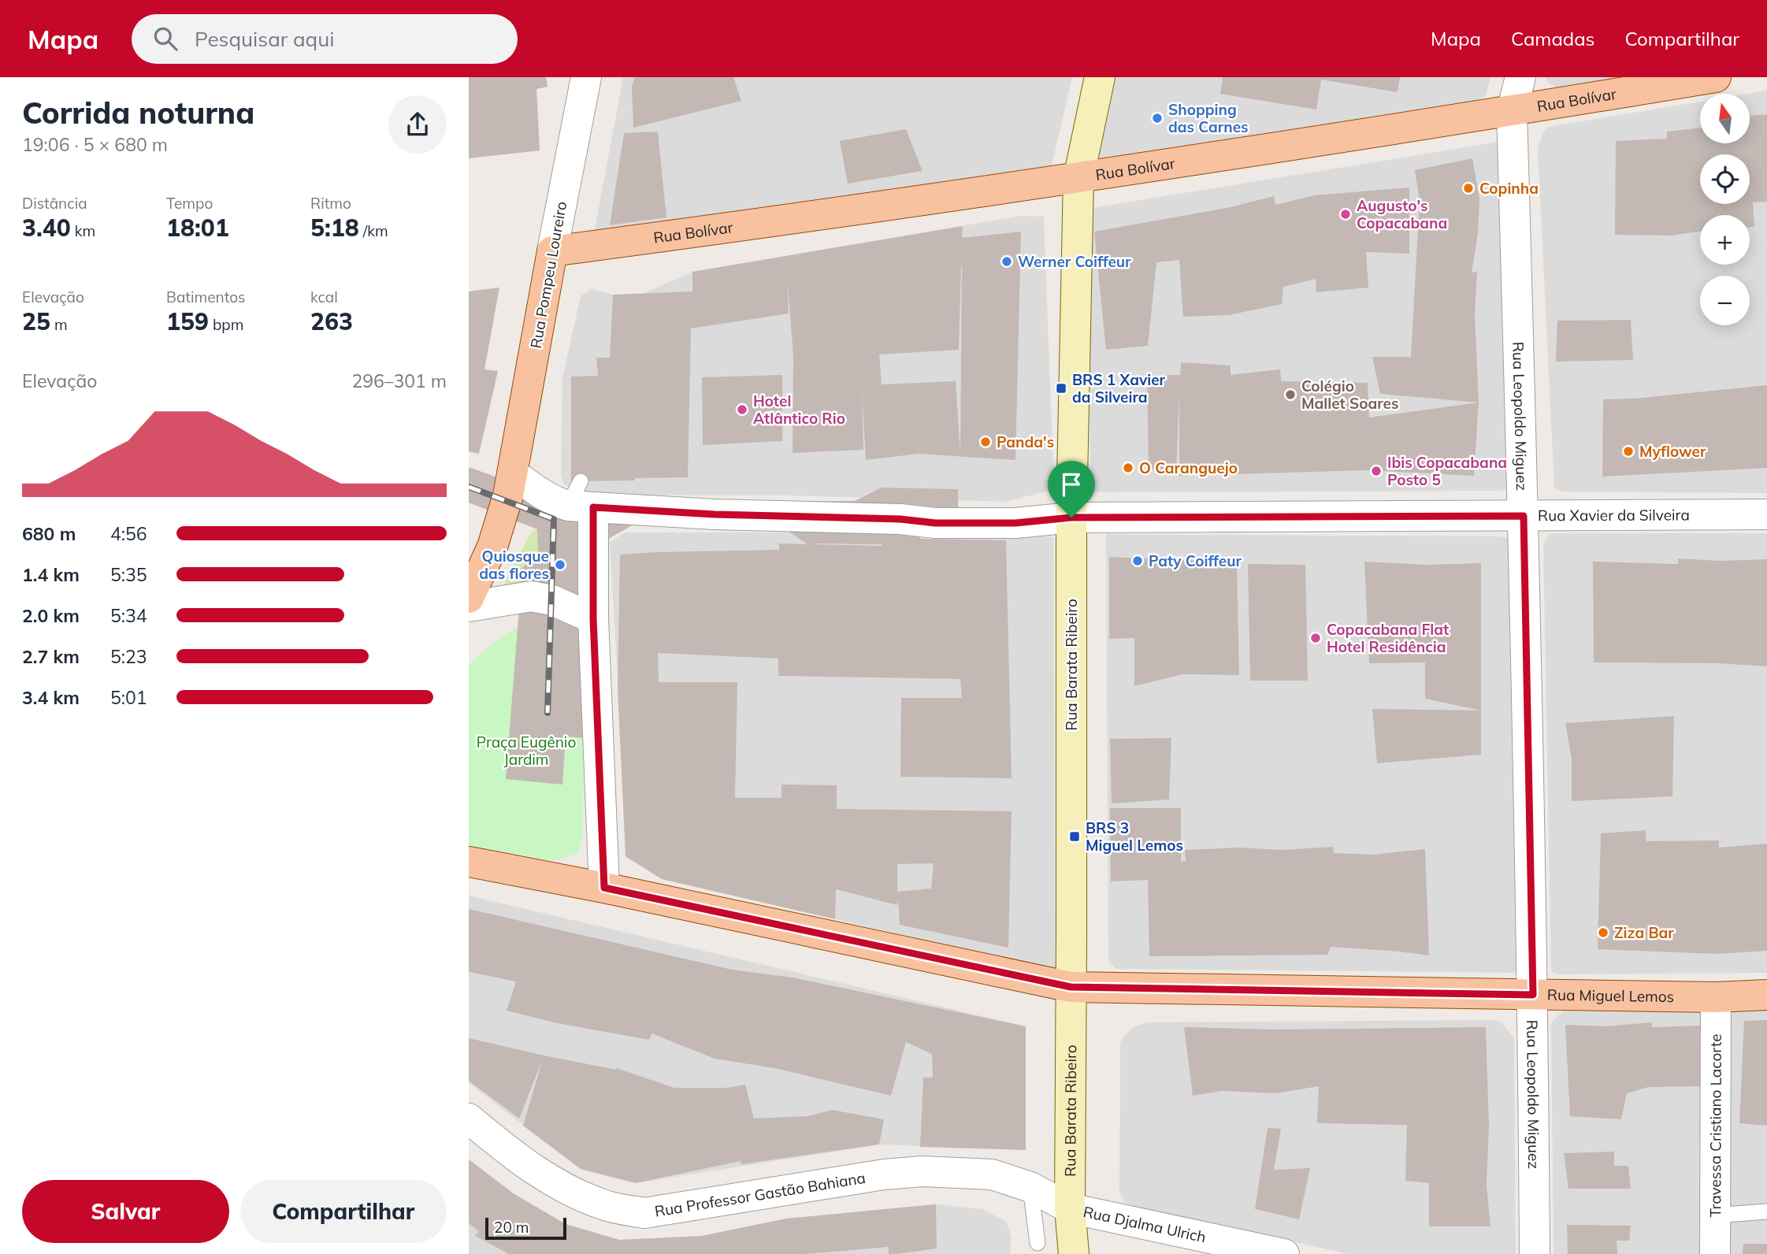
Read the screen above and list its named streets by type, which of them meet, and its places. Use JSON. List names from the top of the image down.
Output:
{
  "streets": {
    "main road": [
      "Rua Bolívar",
      "Rua Pompeu Loureiro",
      "Rua Barata Ribeiro",
      "Rua Miguel Lemos"
    ],
    "street": [
      "Rua Leopoldo Miguez",
      "Rua Xavier da Silveira",
      "Travessa Cristiano Lacorte",
      "Rua Professor Gastão Bahiana",
      "Rua Djalma Ulrich"
    ]
  },
  "crossings": [
    ["Rua Bolívar", "Rua Pompeu Loureiro"],
    ["Rua Bolívar", "Rua Leopoldo Miguez"],
    ["Rua Bolívar", "Rua Barata Ribeiro"],
    ["Rua Pompeu Loureiro", "Rua Xavier da Silveira"],
    ["Rua Leopoldo Miguez", "Rua Xavier da Silveira"],
    ["Rua Leopoldo Miguez", "Rua Miguel Lemos"],
    ["Rua Xavier da Silveira", "Rua Barata Ribeiro"],
    ["Rua Barata Ribeiro", "Rua Miguel Lemos"],
    ["Rua Barata Ribeiro", "Rua Professor Gastão Bahiana"],
    ["Rua Barata Ribeiro", "Rua Djalma Ulrich"],
    ["Rua Miguel Lemos", "Travessa Cristiano Lacorte"],
    ["Rua Professor Gastão Bahiana", "Rua Djalma Ulrich"]
  ],
  "parks": ["Praça Eugênio Jardim"],
  "places": {
    "other": [
      "Shopping das Carnes",
      "Copinha",
      "Augusto's Copacabana",
      "Werner Coiffeur",
      "Colégio Mallet Soares",
      "Hotel Atlântico Rio",
      "Panda's",
      "Myflower",
      "O Caranguejo",
      "Ibis Copacabana Posto 5",
      "Paty Coiffeur",
      "Quiosque das flores",
      "Copacabana Flat Hotel Residência",
      "Ziza Bar"
    ],
    "transit": ["BRS 1 Xavier da Silveira", "BRS 3 Miguel Lemos"]
  },
  "scale_bar": "20 m",
  "north": "top",
  "page": {
    "header": "Mapa",
    "search": "Pesquisar aqui",
    "nav": ["Mapa", "Camadas", "Compartilhar"],
    "heading": ["Corrida noturna", "19:06 · 5 × 680 m"],
    "map_buttons": ["+", "−"],
    "stats": [
      ["Distância", "3.40 km"],
      ["Tempo", "18:01"],
      ["Ritmo", "5:18 /km"],
      ["Elevação", "25 m"],
      ["Batimentos", "159 bpm"],
      ["kcal", "263"]
    ],
    "chart": ["Elevação", "296–301 m"],
    "list": [
      {
        "name": "680 m",
        "note": "4:56"
      },
      {
        "name": "1.4 km",
        "note": "5:35"
      },
      {
        "name": "2.0 km",
        "note": "5:34"
      },
      {
        "name": "2.7 km",
        "note": "5:23"
      },
      {
        "name": "3.4 km",
        "note": "5:01"
      }
    ],
    "buttons": ["Salvar", "Compartilhar"],
    "scale": "20 m"
  }
}
